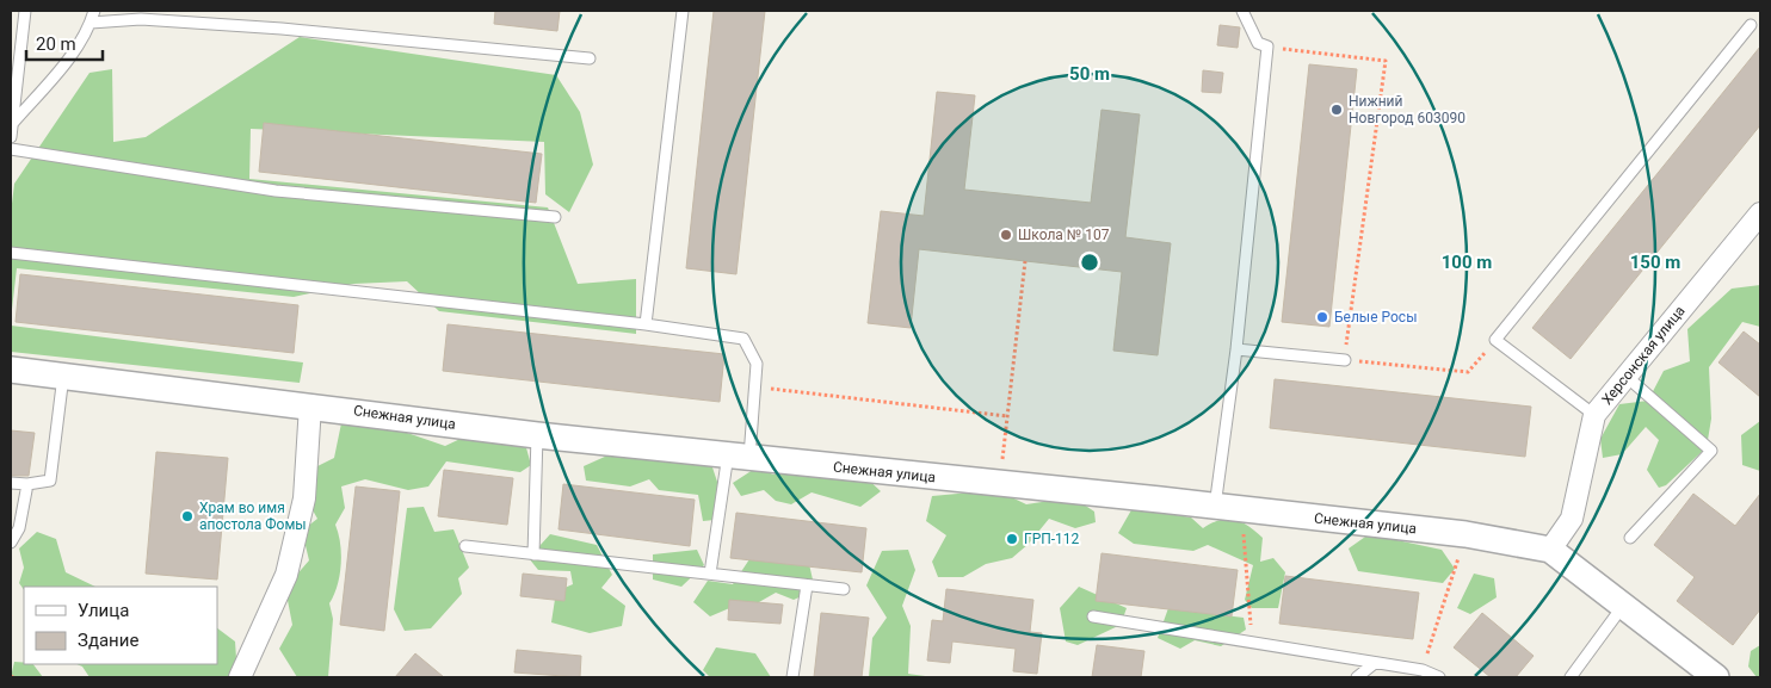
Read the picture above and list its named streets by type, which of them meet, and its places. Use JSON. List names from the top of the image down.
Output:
{
  "streets": {
    "street": ["Херсонская улица", "Снежная улица"]
  },
  "crossings": [
    ["Херсонская улица", "Снежная улица"]
  ],
  "places": [
    "Нижний Новгород 603090",
    "Школа № 107",
    "Белые Росы",
    "Храм во имя апостола Фомы",
    "ГРП-112"
  ],
  "legend": ["Улица", "Здание"],
  "scale_bar": "20 m",
  "rings": ["50 m", "100 m", "150 m"]
}
